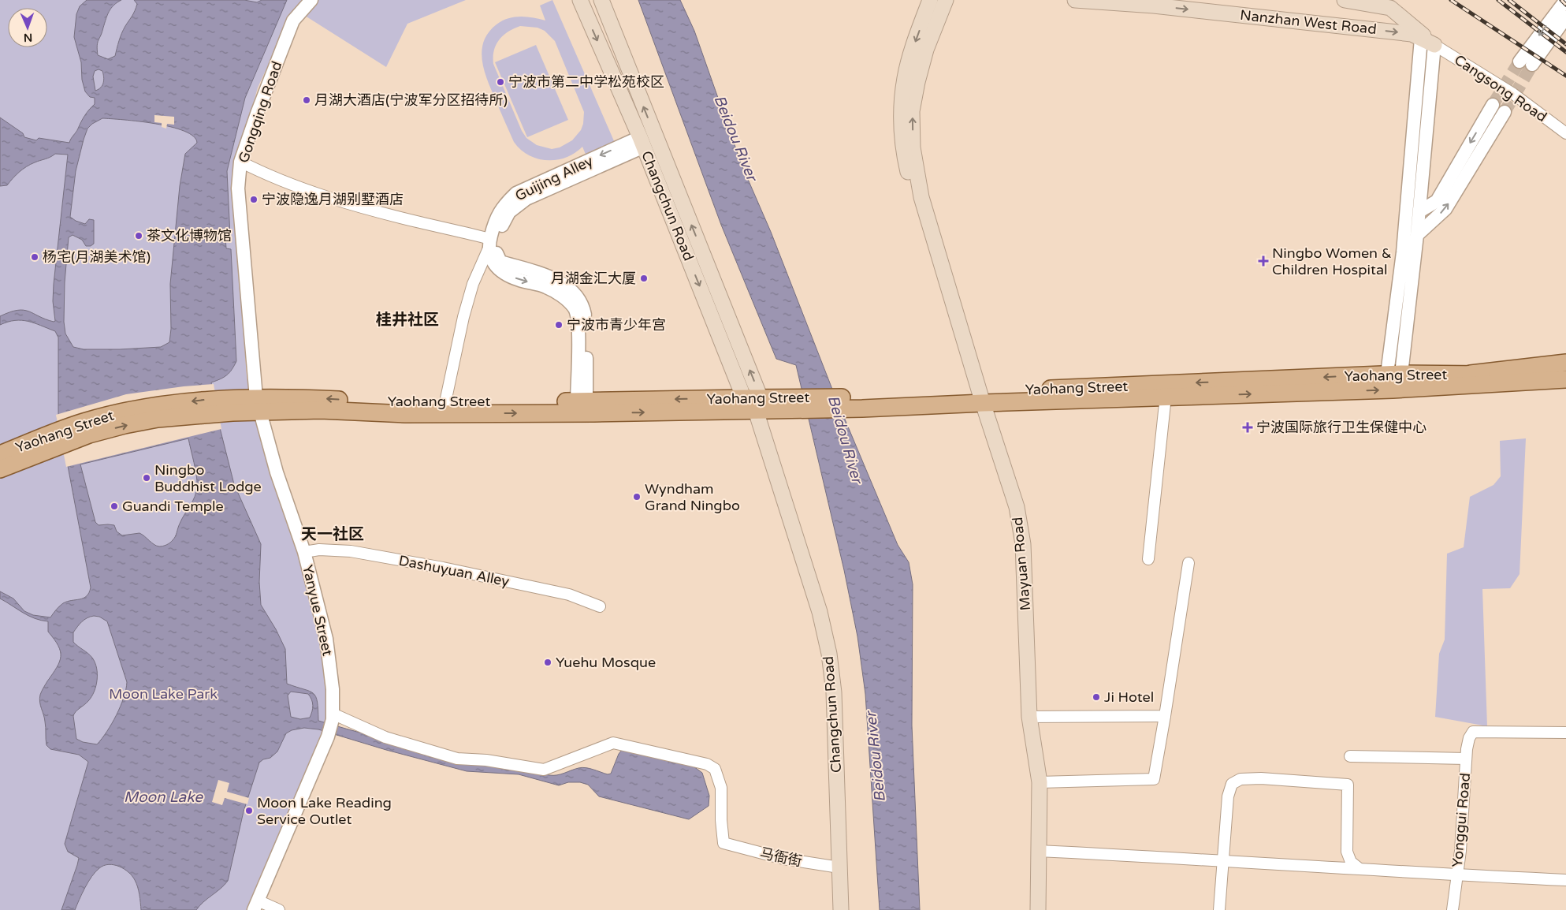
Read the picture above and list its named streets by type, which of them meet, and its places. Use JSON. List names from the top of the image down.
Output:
{
  "streets": {
    "main road": [
      "Nanzhan West Road",
      "Changchun Road",
      "Yaohang Street",
      "Mayuan Road"
    ],
    "street": [
      "Cangsong Road",
      "Gongqing Road",
      "Guijing Alley",
      "Dashuyuan Alley",
      "Yanyue Street",
      "Yonggui Road",
      "马衙街"
    ]
  },
  "crossings": [
    ["Nanzhan West Road", "Cangsong Road"],
    ["Gongqing Road", "Yaohang Street"],
    ["Gongqing Road", "Yanyue Street"],
    ["Guijing Alley", "Changchun Road"],
    ["Guijing Alley", "Yaohang Street"],
    ["Changchun Road", "Yaohang Street"],
    ["Changchun Road", "马衙街"],
    ["Yaohang Street", "Mayuan Road"],
    ["Yaohang Street", "Yanyue Street"],
    ["Dashuyuan Alley", "Yanyue Street"],
    ["Yanyue Street", "马衙街"]
  ],
  "one_way": ["Nanzhan West Road"],
  "districts": ["桂井社区", "天一社区"],
  "water": ["Beidou River", "Moon Lake"],
  "parks": ["Moon Lake Park"],
  "places": {
    "other": [
      "宁波市第二中学松苑校区",
      "月湖大酒店(宁波军分区招待所)",
      "宁波隐逸月湖别墅酒店",
      "茶文化博物馆",
      "杨宅(月湖美术馆)",
      "月湖金汇大厦",
      "宁波市青少年宫",
      "Ningbo Buddhist Lodge",
      "Wyndham Grand Ningbo",
      "Guandi Temple",
      "Yuehu Mosque",
      "Ji Hotel",
      "Moon Lake Reading Service Outlet"
    ],
    "health": ["Ningbo Women & Children Hospital", "宁波国际旅行卫生保健中心"]
  },
  "north": "bottom"
}
